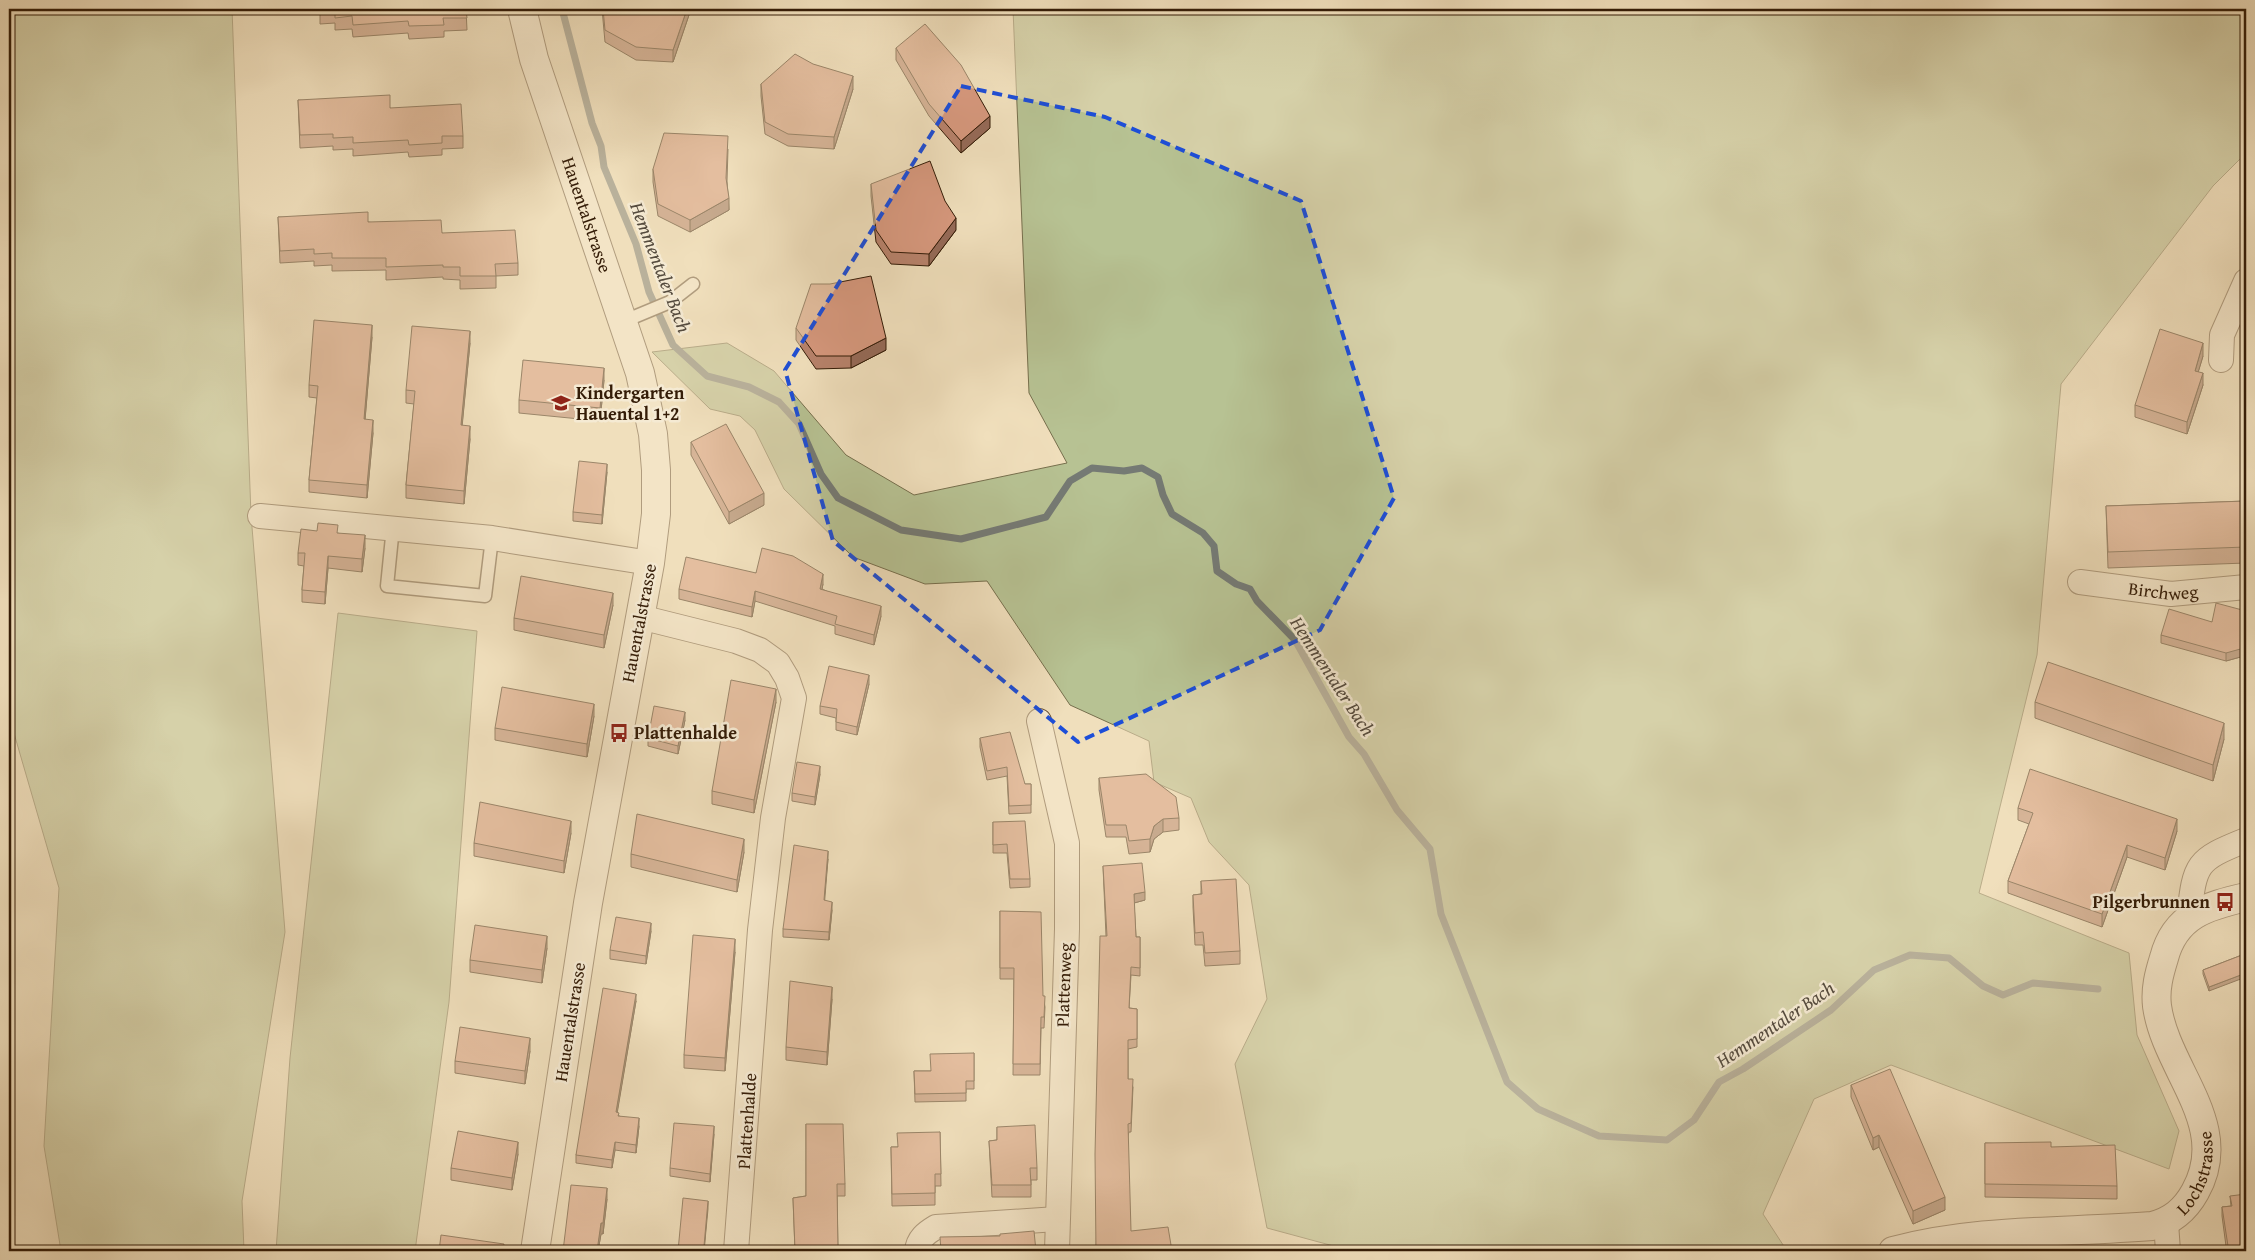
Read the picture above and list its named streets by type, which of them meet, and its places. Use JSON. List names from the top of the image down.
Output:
{
  "streets": {
    "street": [
      "Hauentalstrasse",
      "Birchweg",
      "Plattenweg",
      "Plattenhalde",
      "Lochstrasse"
    ]
  },
  "crossings": [
    ["Hauentalstrasse", "Plattenhalde"]
  ],
  "water": ["Hemmentaler Bach"],
  "places": {
    "school or university": ["Kindergarten Hauental 1+2"],
    "bus stop": ["Plattenhalde", "Pilgerbrunnen"]
  }
}
